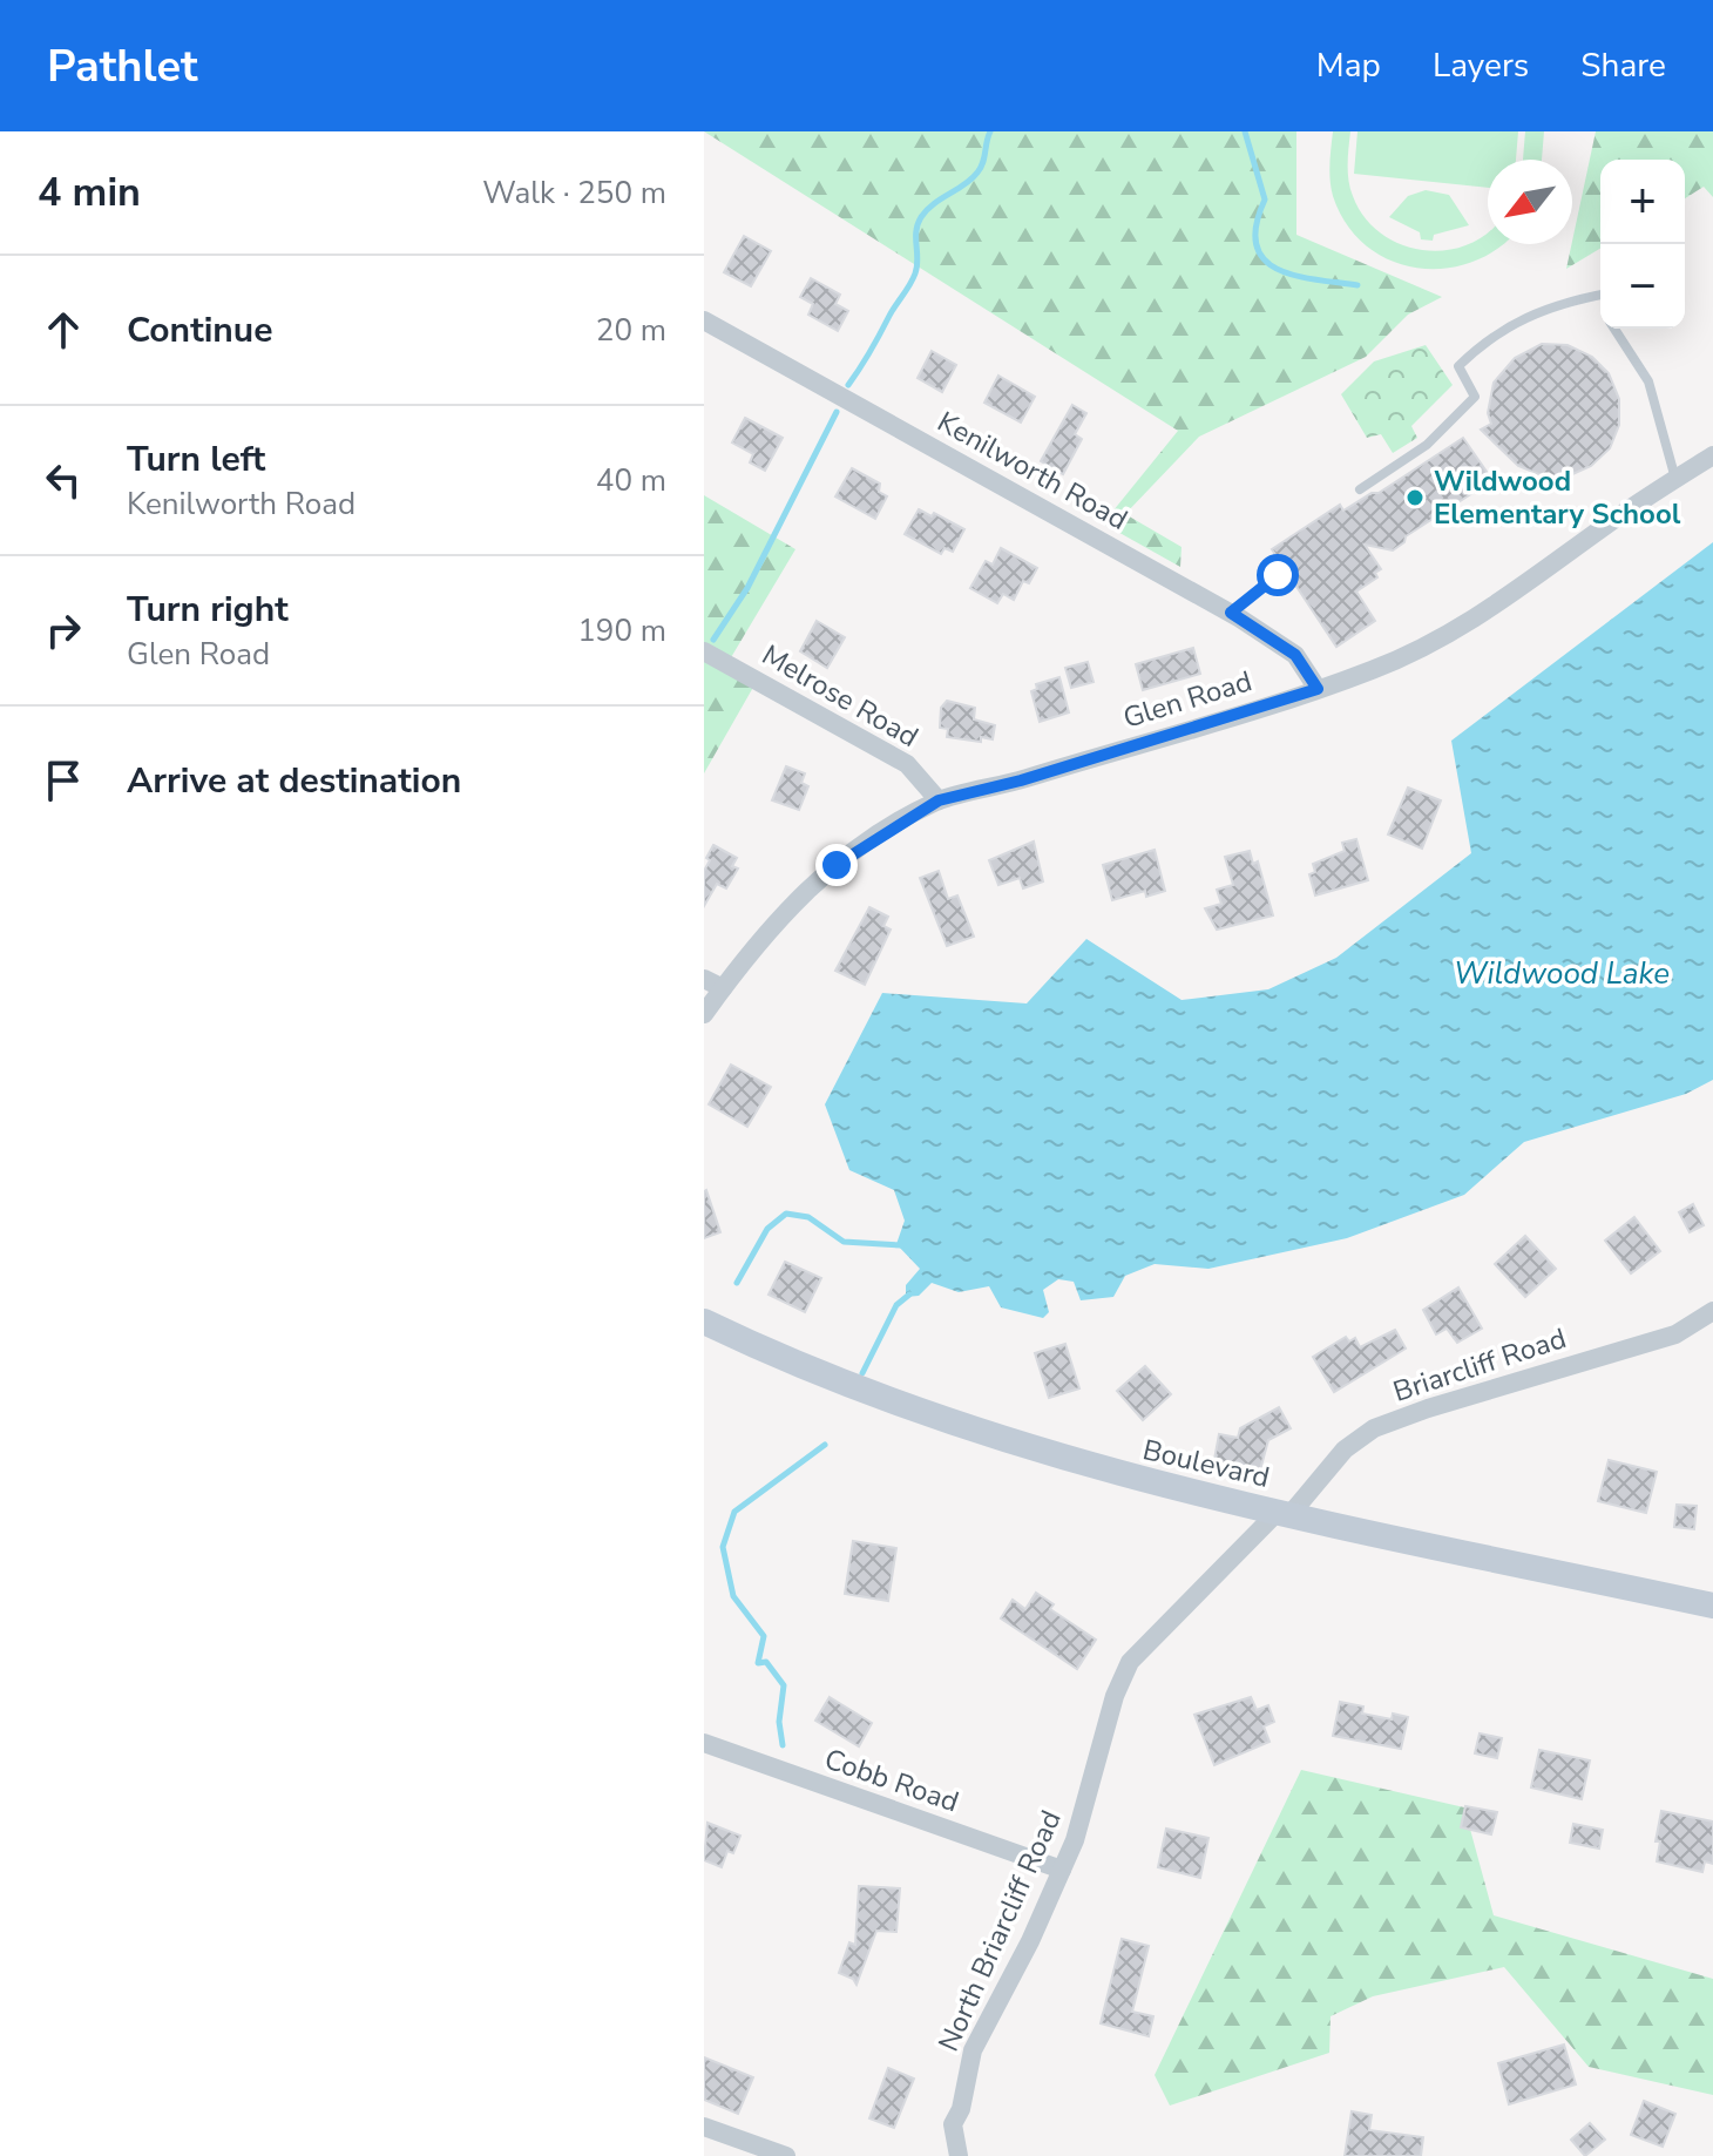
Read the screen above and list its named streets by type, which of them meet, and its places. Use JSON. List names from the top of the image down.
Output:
{
  "streets": {
    "main road": ["Boulevard"],
    "street": [
      "Kenilworth Road",
      "Melrose Road",
      "Glen Road",
      "Briarcliff Road",
      "Cobb Road",
      "North Briarcliff Road"
    ]
  },
  "crossings": [
    ["Kenilworth Road", "Glen Road"],
    ["Melrose Road", "Glen Road"],
    ["Briarcliff Road", "Boulevard"],
    ["Briarcliff Road", "North Briarcliff Road"],
    ["Boulevard", "North Briarcliff Road"],
    ["Cobb Road", "North Briarcliff Road"]
  ],
  "water": ["Wildwood Lake"],
  "places": ["Wildwood Elementary School"],
  "north": "bottom left",
  "page": {
    "header": "Pathlet",
    "nav": ["Map", "Layers", "Share"],
    "heading": ["4 min", "Walk · 250 m"],
    "map_buttons": ["+", "−"],
    "list": [
      ["Continue", "20 m"],
      ["Turn left", "Kenilworth Road", "40 m"],
      ["Turn right", "Glen Road", "190 m"],
      "Arrive at destination"
    ]
  }
}
